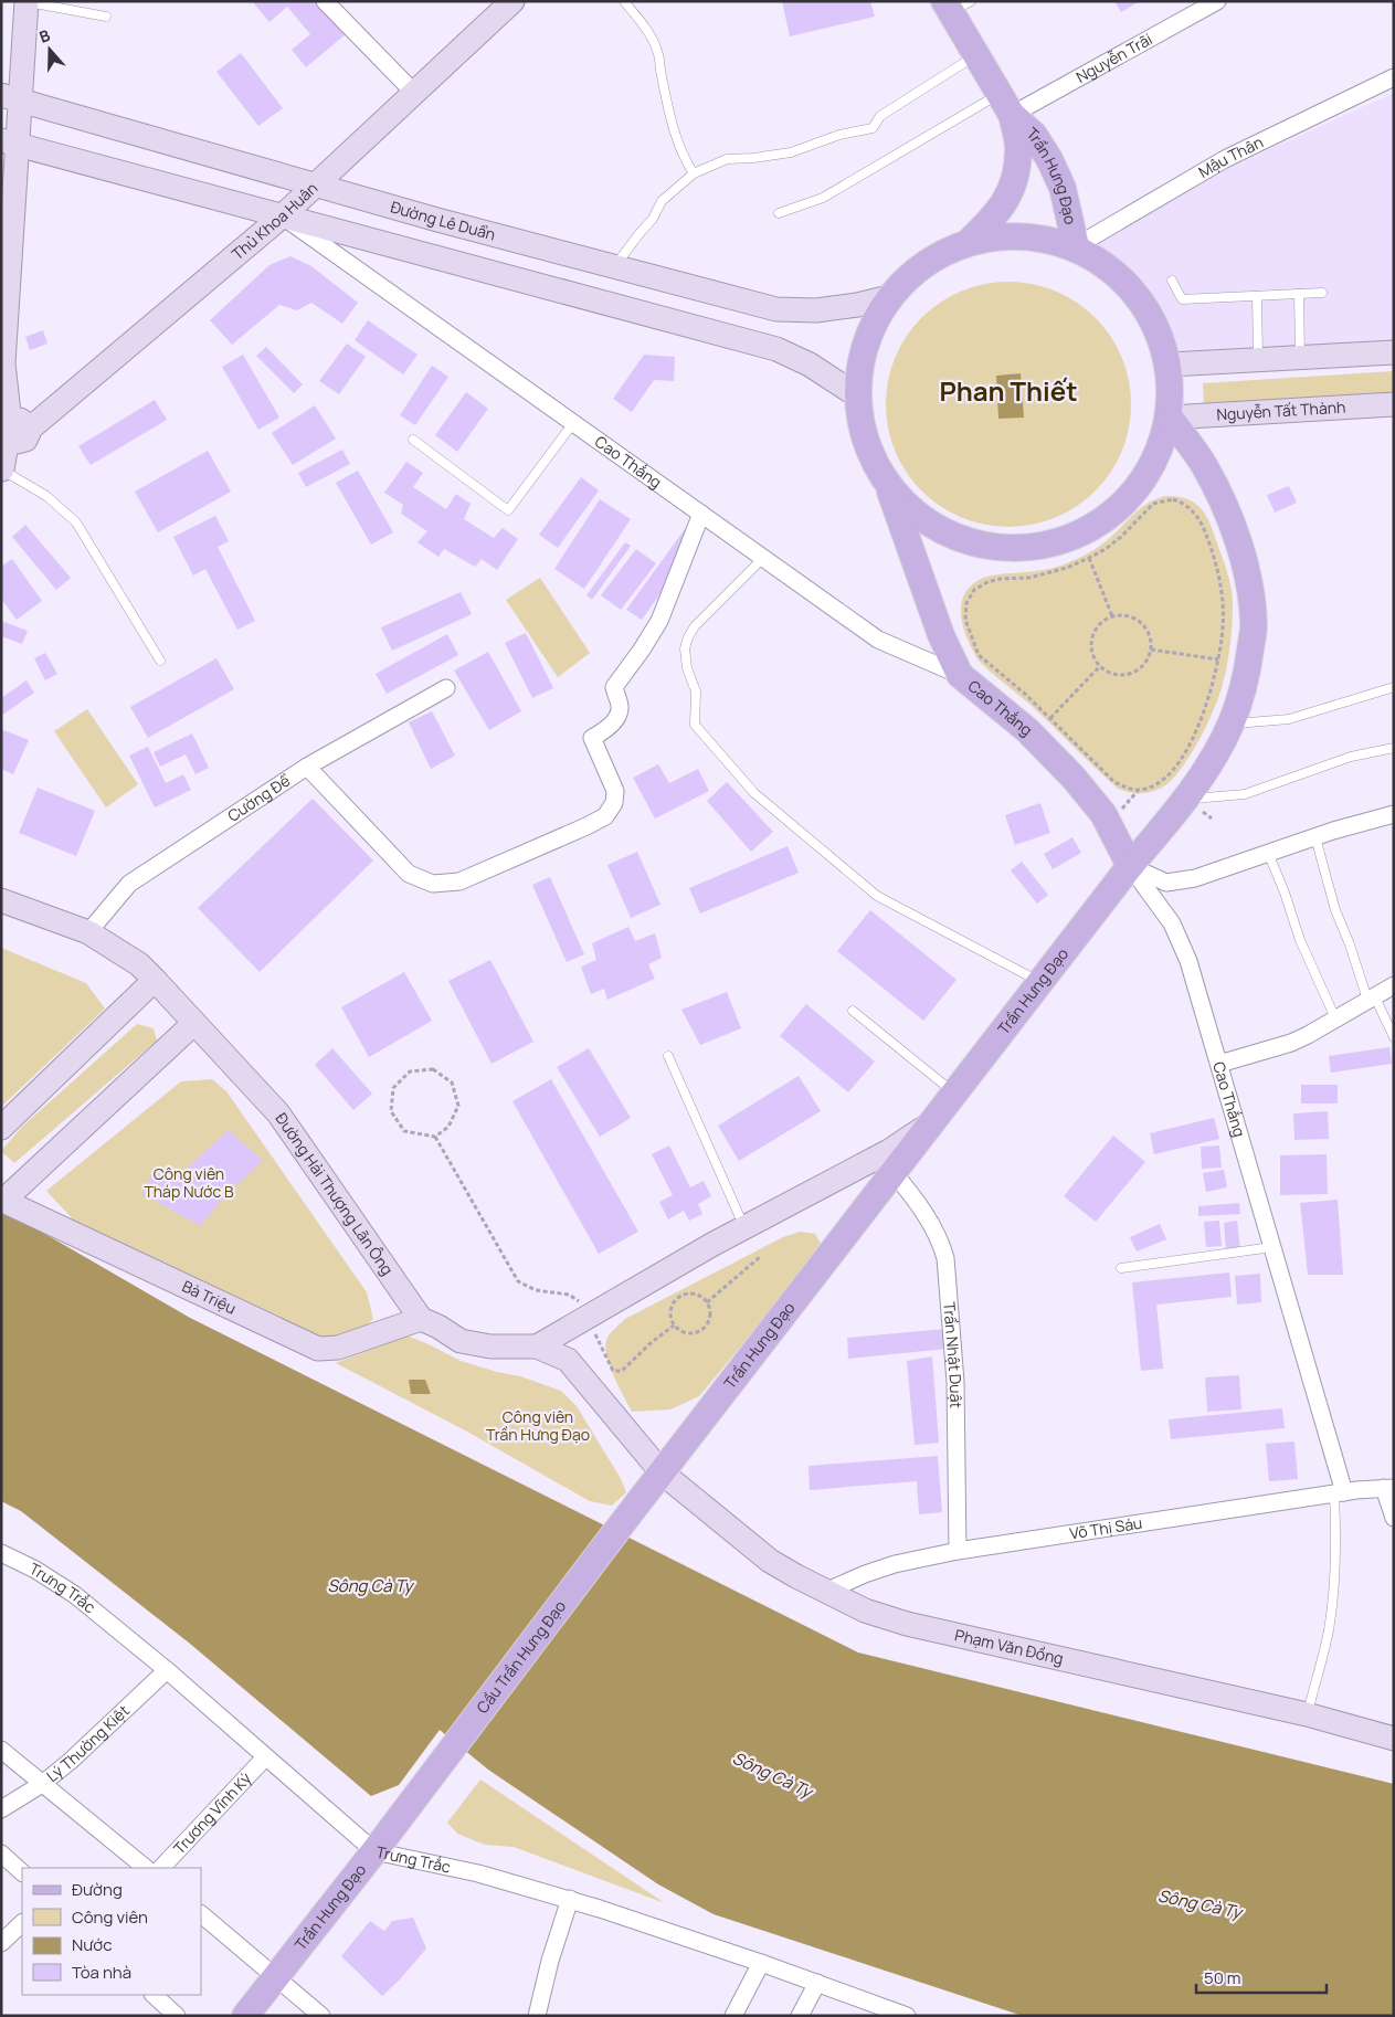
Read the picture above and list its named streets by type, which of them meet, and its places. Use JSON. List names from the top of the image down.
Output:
{
  "streets": {
    "main road": ["Trần Hưng Đạo", "Cao Thắng", "Cầu Trần Hưng Đạo"],
    "street": [
      "Nguyễn Trãi",
      "Mậu Thân",
      "Thủ Khoa Huân",
      "Đường Lê Duẩn",
      "Nguyễn Tất Thành",
      "Cường Để",
      "Đường Hải Thượng Lãn Ông",
      "Bà Triệu",
      "Trần Nhật Duật",
      "Võ Thị Sáu",
      "Trưng Trắc",
      "Phạm Văn Đồng",
      "Lý Thường Kiệt",
      "Trương Vĩnh Ký"
    ]
  },
  "crossings": [
    ["Nguyễn Trãi", "Trần Hưng Đạo"],
    ["Mậu Thân", "Trần Hưng Đạo"],
    ["Trần Hưng Đạo", "Nguyễn Tất Thành"],
    ["Trần Hưng Đạo", "Cao Thắng"],
    ["Trần Hưng Đạo", "Đường Hải Thượng Lãn Ông"],
    ["Trần Hưng Đạo", "Trần Nhật Duật"],
    ["Trần Hưng Đạo", "Trưng Trắc"],
    ["Trần Hưng Đạo", "Phạm Văn Đồng"],
    ["Trần Hưng Đạo", "Cầu Trần Hưng Đạo"],
    ["Thủ Khoa Huân", "Đường Lê Duẩn"],
    ["Thủ Khoa Huân", "Cao Thắng"],
    ["Cao Thắng", "Võ Thị Sáu"],
    ["Cường Để", "Đường Hải Thượng Lãn Ông"],
    ["Đường Hải Thượng Lãn Ông", "Bà Triệu"],
    ["Đường Hải Thượng Lãn Ông", "Phạm Văn Đồng"],
    ["Trần Nhật Duật", "Võ Thị Sáu"],
    ["Võ Thị Sáu", "Phạm Văn Đồng"],
    ["Trưng Trắc", "Lý Thường Kiệt"],
    ["Trưng Trắc", "Trương Vĩnh Ký"]
  ],
  "districts": ["Phan Thiết"],
  "water": ["Sông Cà Ty"],
  "parks": ["Công viên Tháp Nước B", "Công viên Trần Hưng Đạo"],
  "legend": [
    "Đường",
    "Công viên",
    "Nước",
    "Tòa nhà"
  ],
  "scale_bar": "50 m",
  "north": "top"
}
